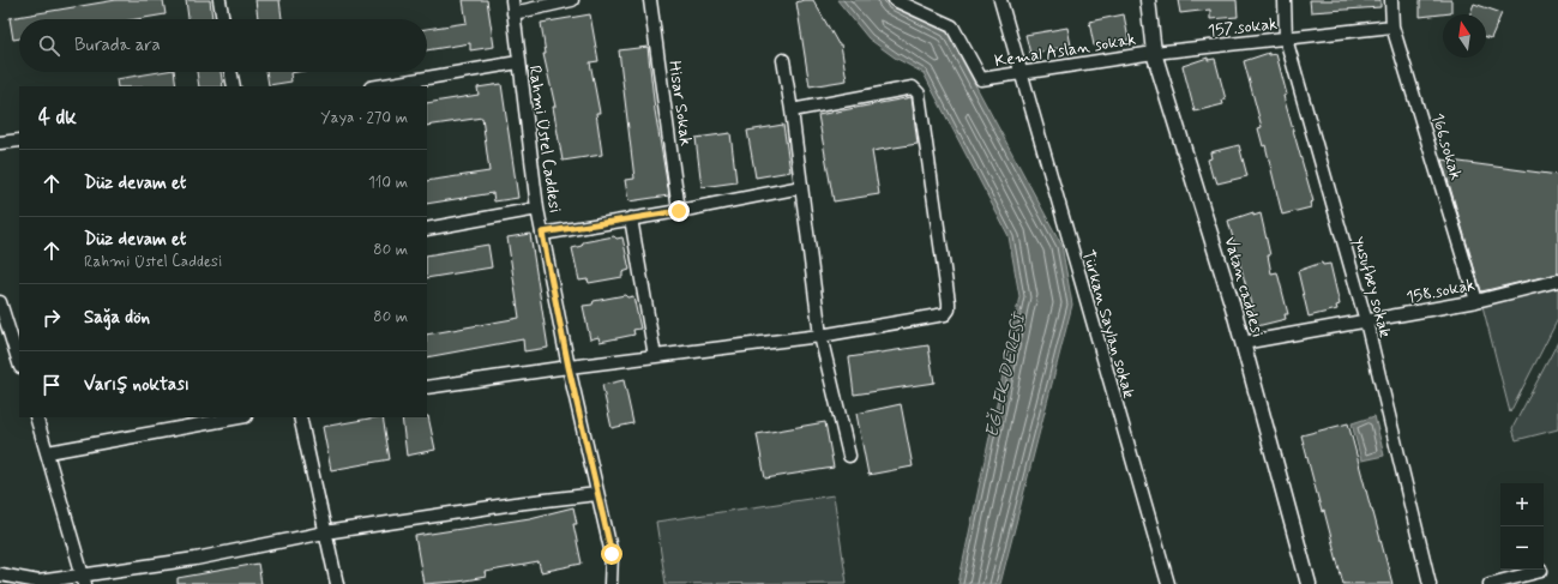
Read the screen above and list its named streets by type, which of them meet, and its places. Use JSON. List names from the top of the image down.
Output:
{
  "streets": {
    "street": [
      "157.sokak",
      "Kemal Aslan sokak",
      "Hisar Sokak",
      "Rahmi Üstel Caddesi",
      "166.sokak",
      "Vatan caddesi",
      "yusufbey sokak",
      "158.sokak",
      "Türkan Saylan sokak"
    ]
  },
  "crossings": [
    ["157.sokak", "Kemal Aslan sokak"],
    ["157.sokak", "166.sokak"],
    ["157.sokak", "Vatan caddesi"],
    ["157.sokak", "yusufbey sokak"],
    ["Kemal Aslan sokak", "Vatan caddesi"],
    ["Kemal Aslan sokak", "Türkan Saylan sokak"],
    ["166.sokak", "158.sokak"],
    ["Vatan caddesi", "158.sokak"],
    ["yusufbey sokak", "158.sokak"]
  ],
  "water": ["EĞLEK DERESİ"],
  "north": "top",
  "page": {
    "search": "Burada ara",
    "heading": ["4 dk", "Yaya · 270 m"],
    "list": [
      ["Düz devam et", "110 m"],
      ["Düz devam et", "Rahmi Üstel Caddesi", "80 m"],
      ["Sağa dön", "80 m"],
      "Varış noktası"
    ],
    "map_buttons": ["+", "−"]
  }
}
